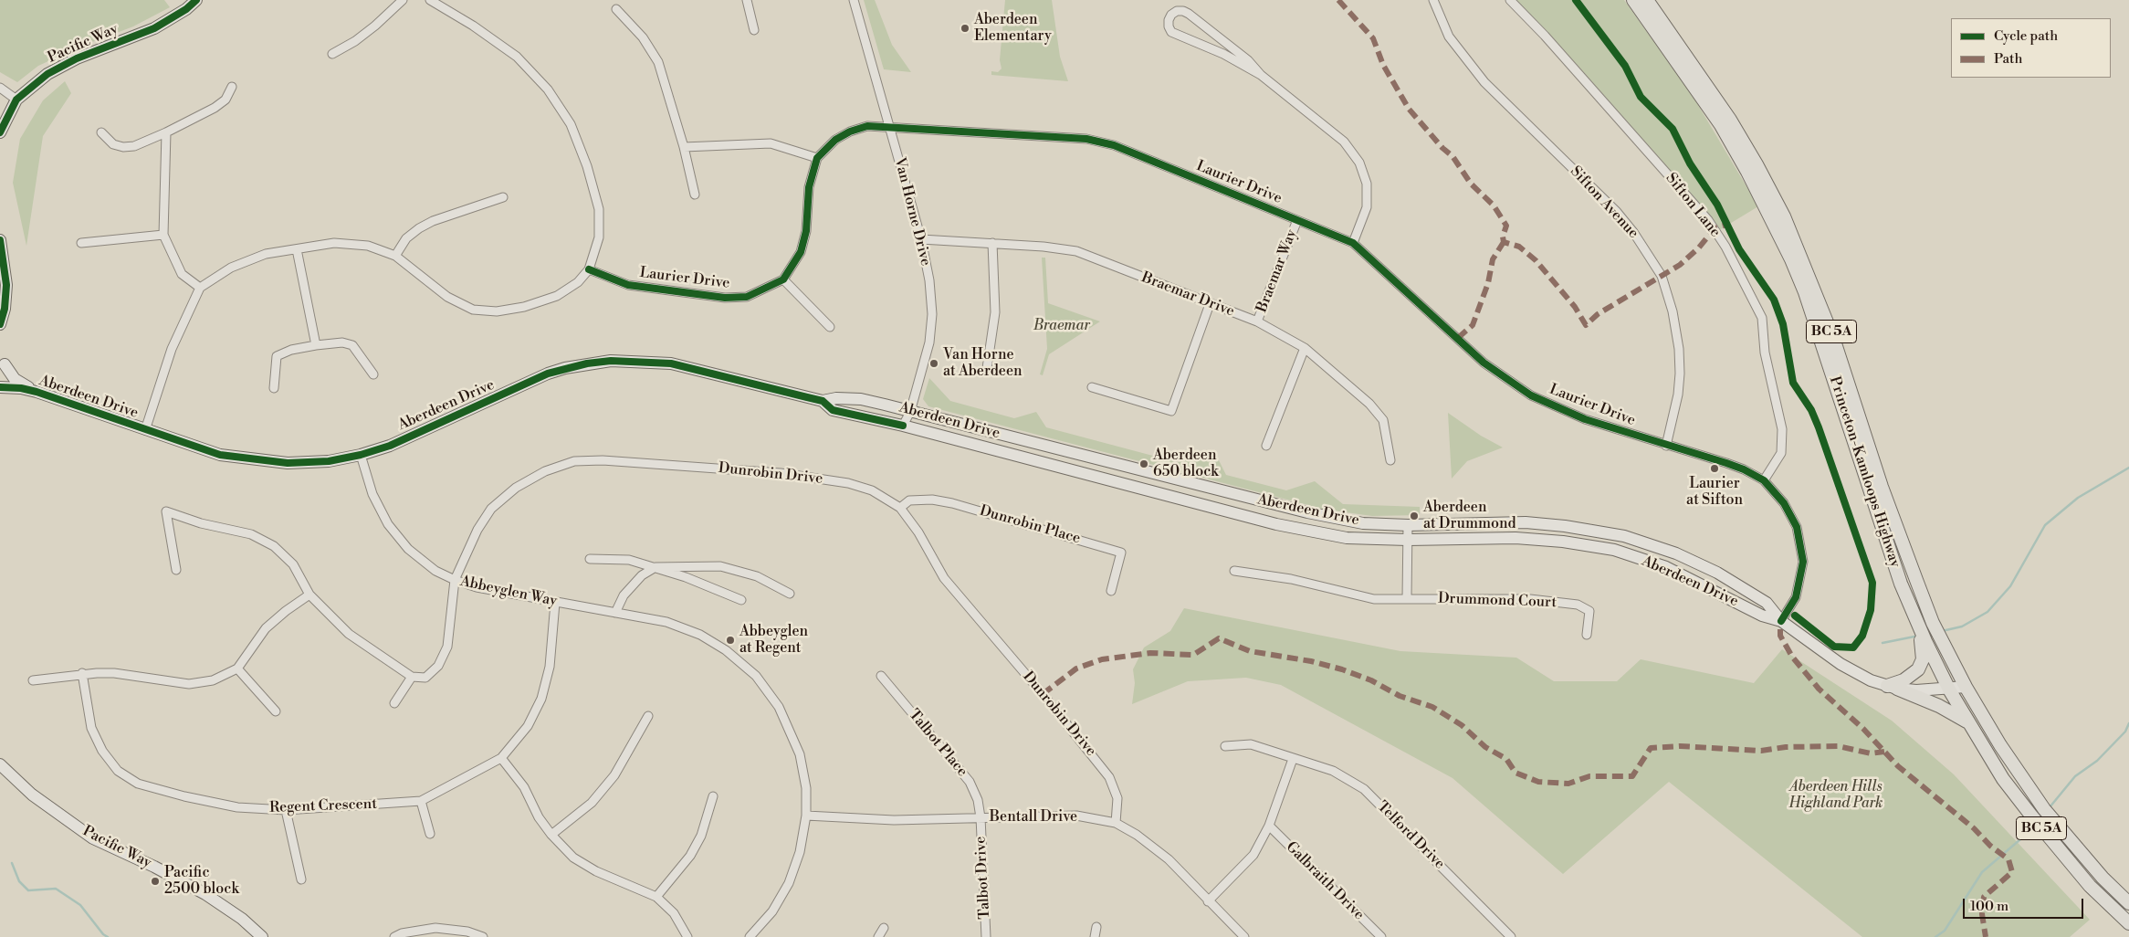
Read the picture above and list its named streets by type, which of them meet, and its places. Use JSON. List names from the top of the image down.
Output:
{
  "streets": {
    "main road": [
      "Pacific Way",
      "BC 5A",
      "Aberdeen Drive",
      "Princeton-Kamloops Highway"
    ],
    "street": [
      "Laurier Drive",
      "Sifton Avenue",
      "Sifton Lane",
      "Van Horne Drive",
      "Braemar Way",
      "Braemar Drive",
      "Dunrobin Drive",
      "Dunrobin Place",
      "Abbeyglen Way",
      "Drummond Court",
      "Talbot Place",
      "Regent Crescent",
      "Bentall Drive",
      "Telford Drive",
      "Talbot Drive",
      "Galbraith Drive"
    ]
  },
  "crossings": [
    ["Laurier Drive", "Sifton Avenue"],
    ["Laurier Drive", "Sifton Lane"],
    ["Laurier Drive", "Van Horne Drive"],
    ["Laurier Drive", "Braemar Way"],
    ["Laurier Drive", "Aberdeen Drive"],
    ["Van Horne Drive", "Braemar Drive"],
    ["Van Horne Drive", "Aberdeen Drive"],
    ["Braemar Way", "Braemar Drive"],
    ["Aberdeen Drive", "Princeton-Kamloops Highway"],
    ["Aberdeen Drive", "Abbeyglen Way"],
    ["Dunrobin Drive", "Dunrobin Place"],
    ["Dunrobin Drive", "Abbeyglen Way"],
    ["Dunrobin Drive", "Bentall Drive"],
    ["Abbeyglen Way", "Regent Crescent"],
    ["Abbeyglen Way", "Bentall Drive"],
    ["Talbot Place", "Bentall Drive"],
    ["Talbot Place", "Talbot Drive"],
    ["Bentall Drive", "Talbot Drive"]
  ],
  "parks": ["Braemar", "Aberdeen Hills Highland Park"],
  "places": [
    "Aberdeen Elementary",
    "Van Horne at Aberdeen",
    "Aberdeen 650 block",
    "Laurier at Sifton",
    "Aberdeen at Drummond",
    "Abbeyglen at Regent",
    "Pacific 2500 block"
  ],
  "legend": ["Cycle path", "Path"],
  "scale_bar": "100 m"
}
